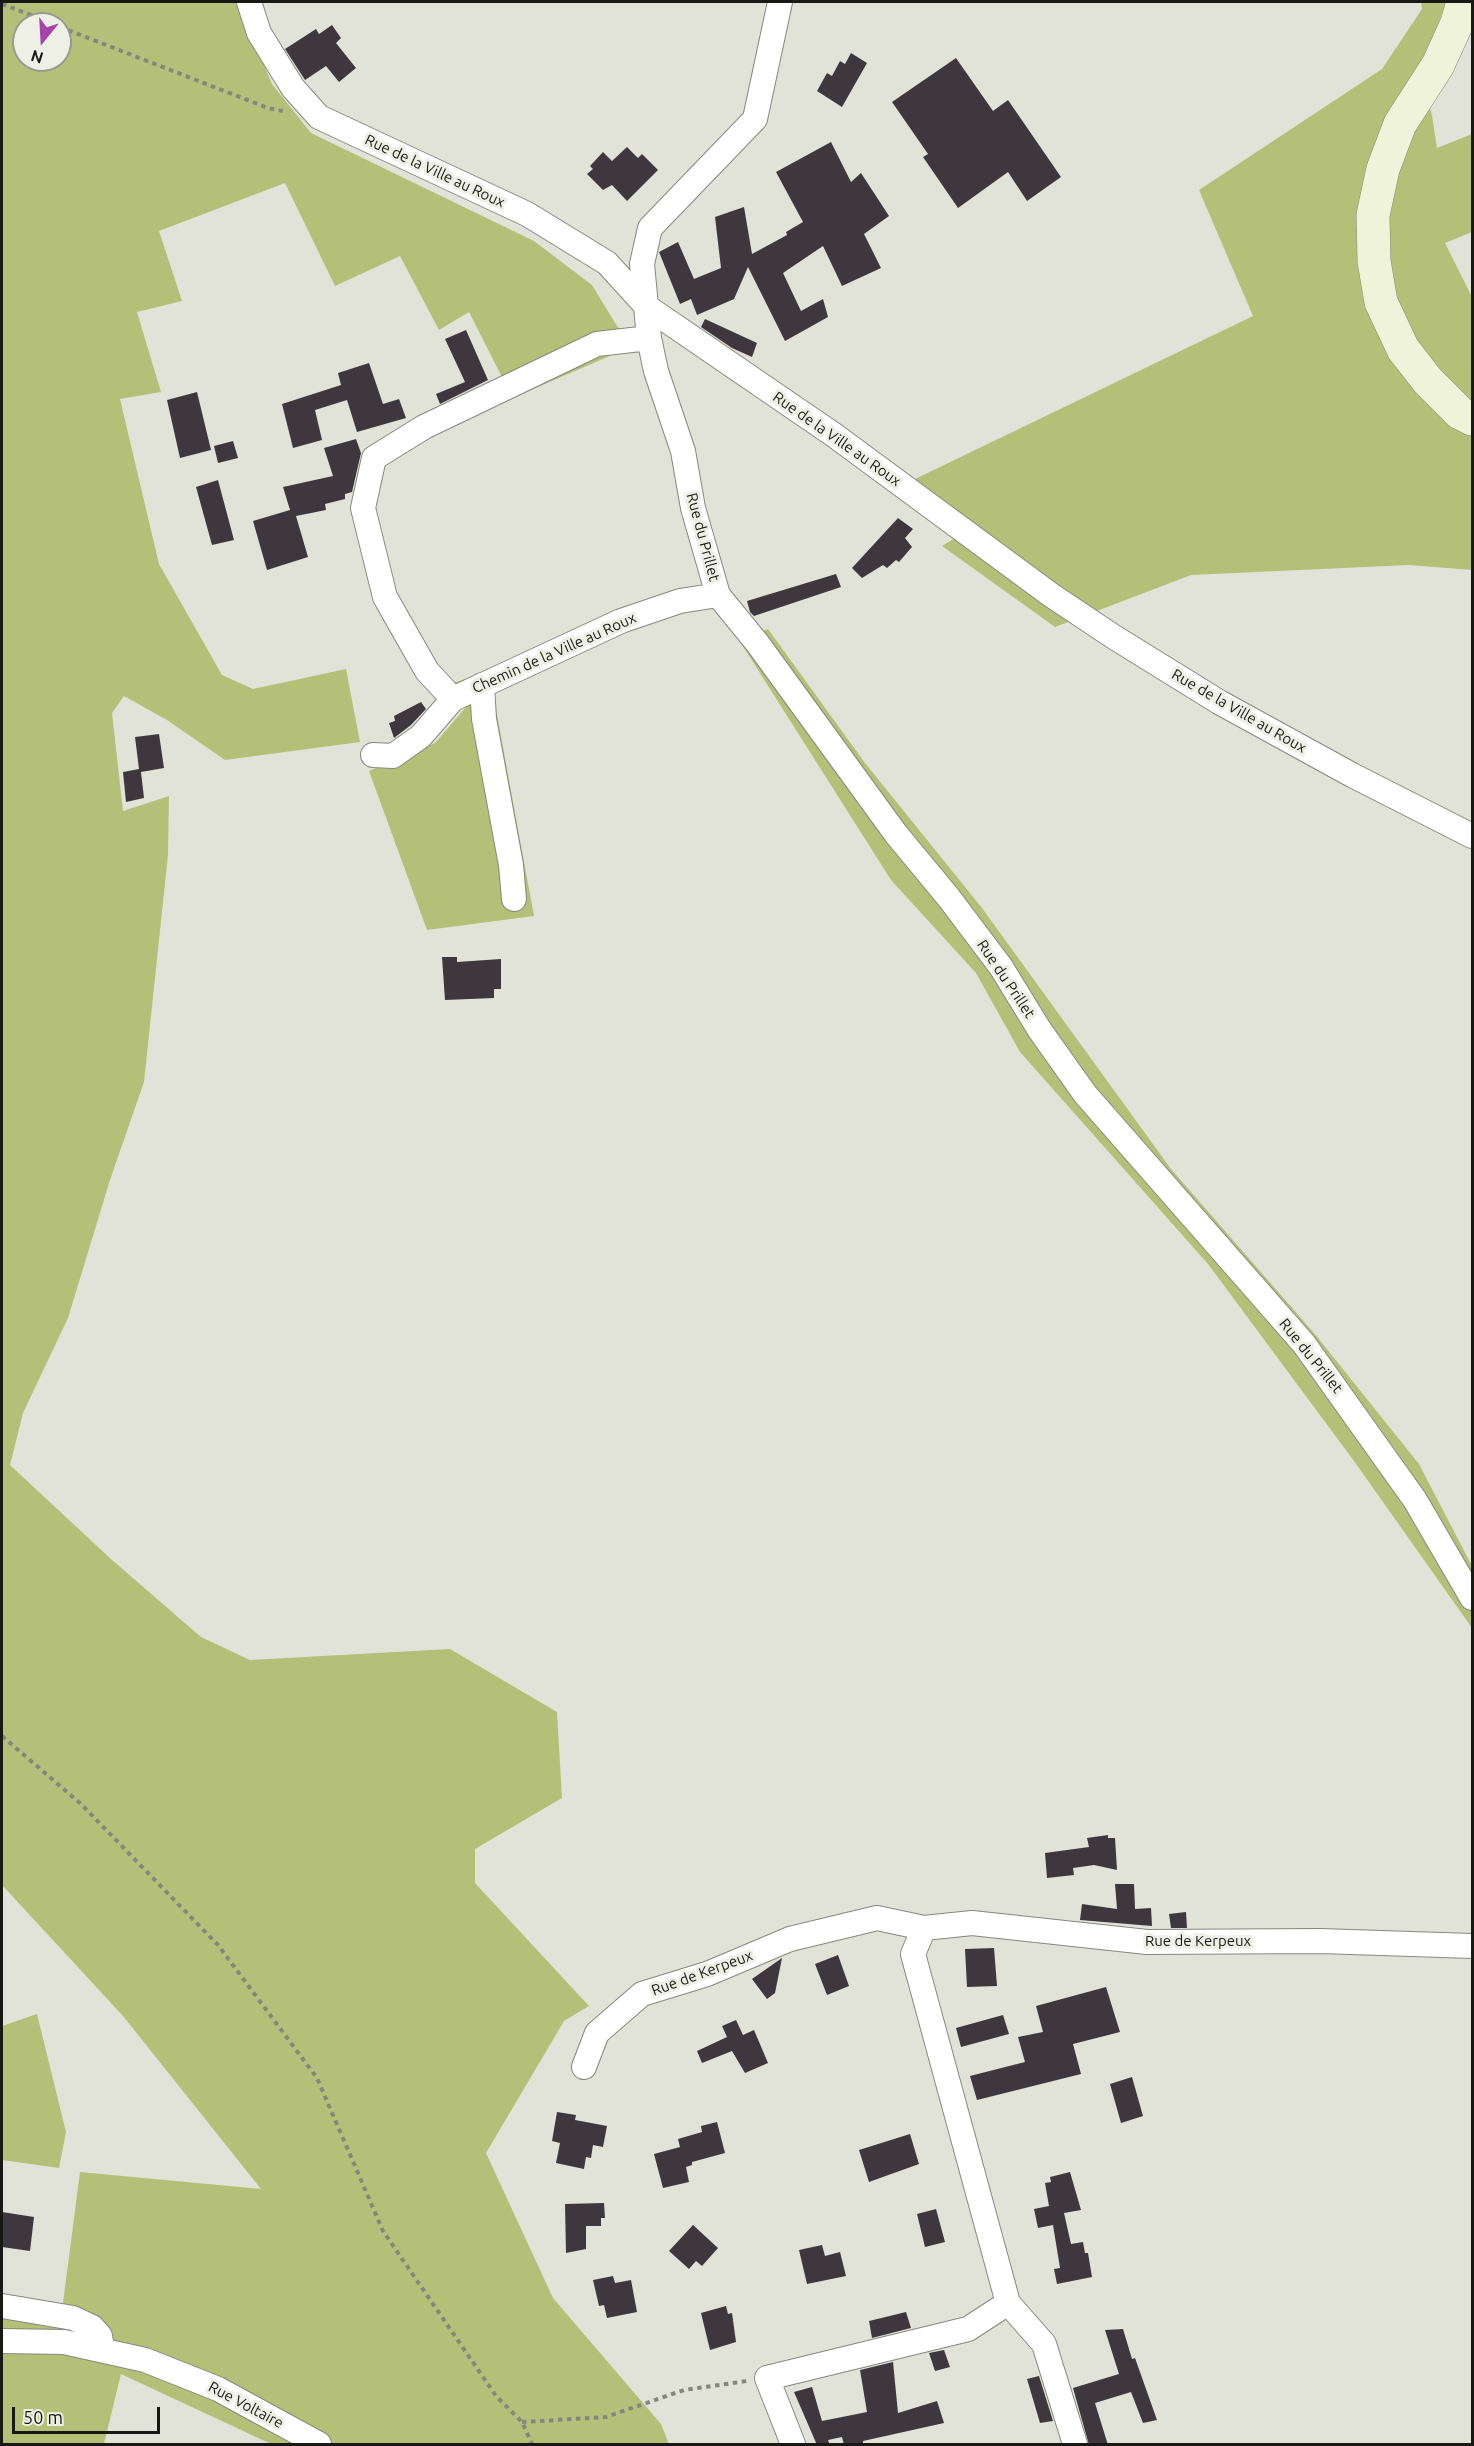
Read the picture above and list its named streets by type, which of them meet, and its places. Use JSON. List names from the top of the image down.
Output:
{
  "streets": {
    "street": [
      "Rue de la Ville au Roux",
      "Rue du Prillet",
      "Chemin de la Ville au Roux",
      "Rue de Kerpeux",
      "Rue Voltaire"
    ]
  },
  "crossings": [
    ["Rue de la Ville au Roux", "Rue du Prillet"],
    ["Rue du Prillet", "Chemin de la Ville au Roux"]
  ],
  "scale_bar": "50 m",
  "north": "bottom"
}
